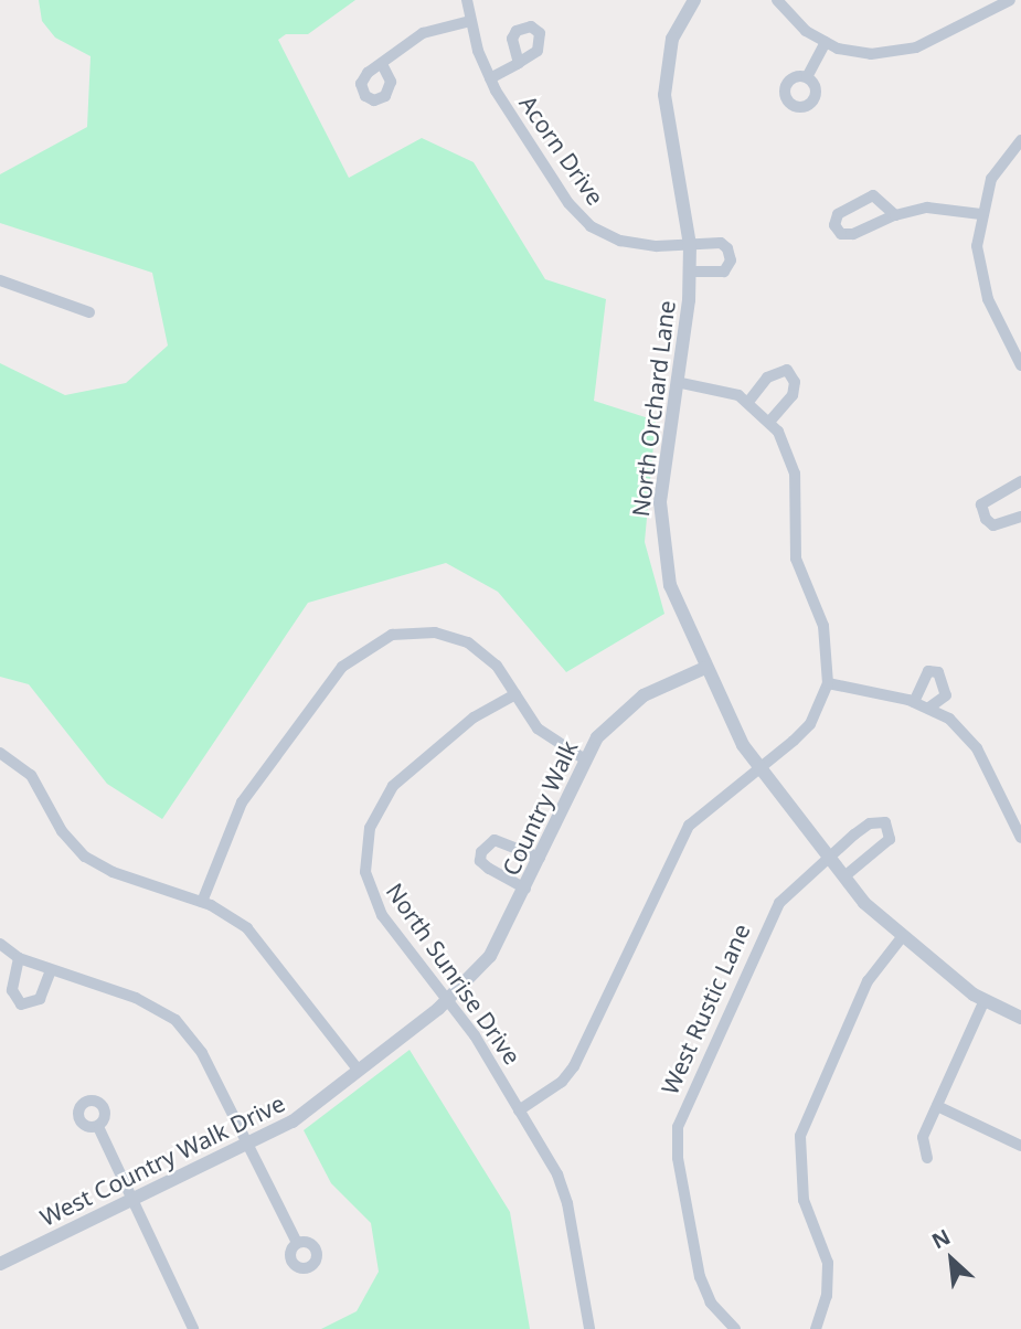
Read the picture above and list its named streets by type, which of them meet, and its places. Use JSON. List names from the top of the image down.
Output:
{
  "streets": {
    "street": [
      "Acorn Drive",
      "North Orchard Lane",
      "Country Walk",
      "North Sunrise Drive",
      "West Rustic Lane",
      "West Country Walk Drive"
    ]
  },
  "crossings": [
    ["Acorn Drive", "North Orchard Lane"],
    ["North Orchard Lane", "Country Walk"],
    ["North Orchard Lane", "West Rustic Lane"],
    ["Country Walk", "North Sunrise Drive"],
    ["Country Walk", "West Country Walk Drive"],
    ["North Sunrise Drive", "West Country Walk Drive"]
  ],
  "north": "top left"
}
